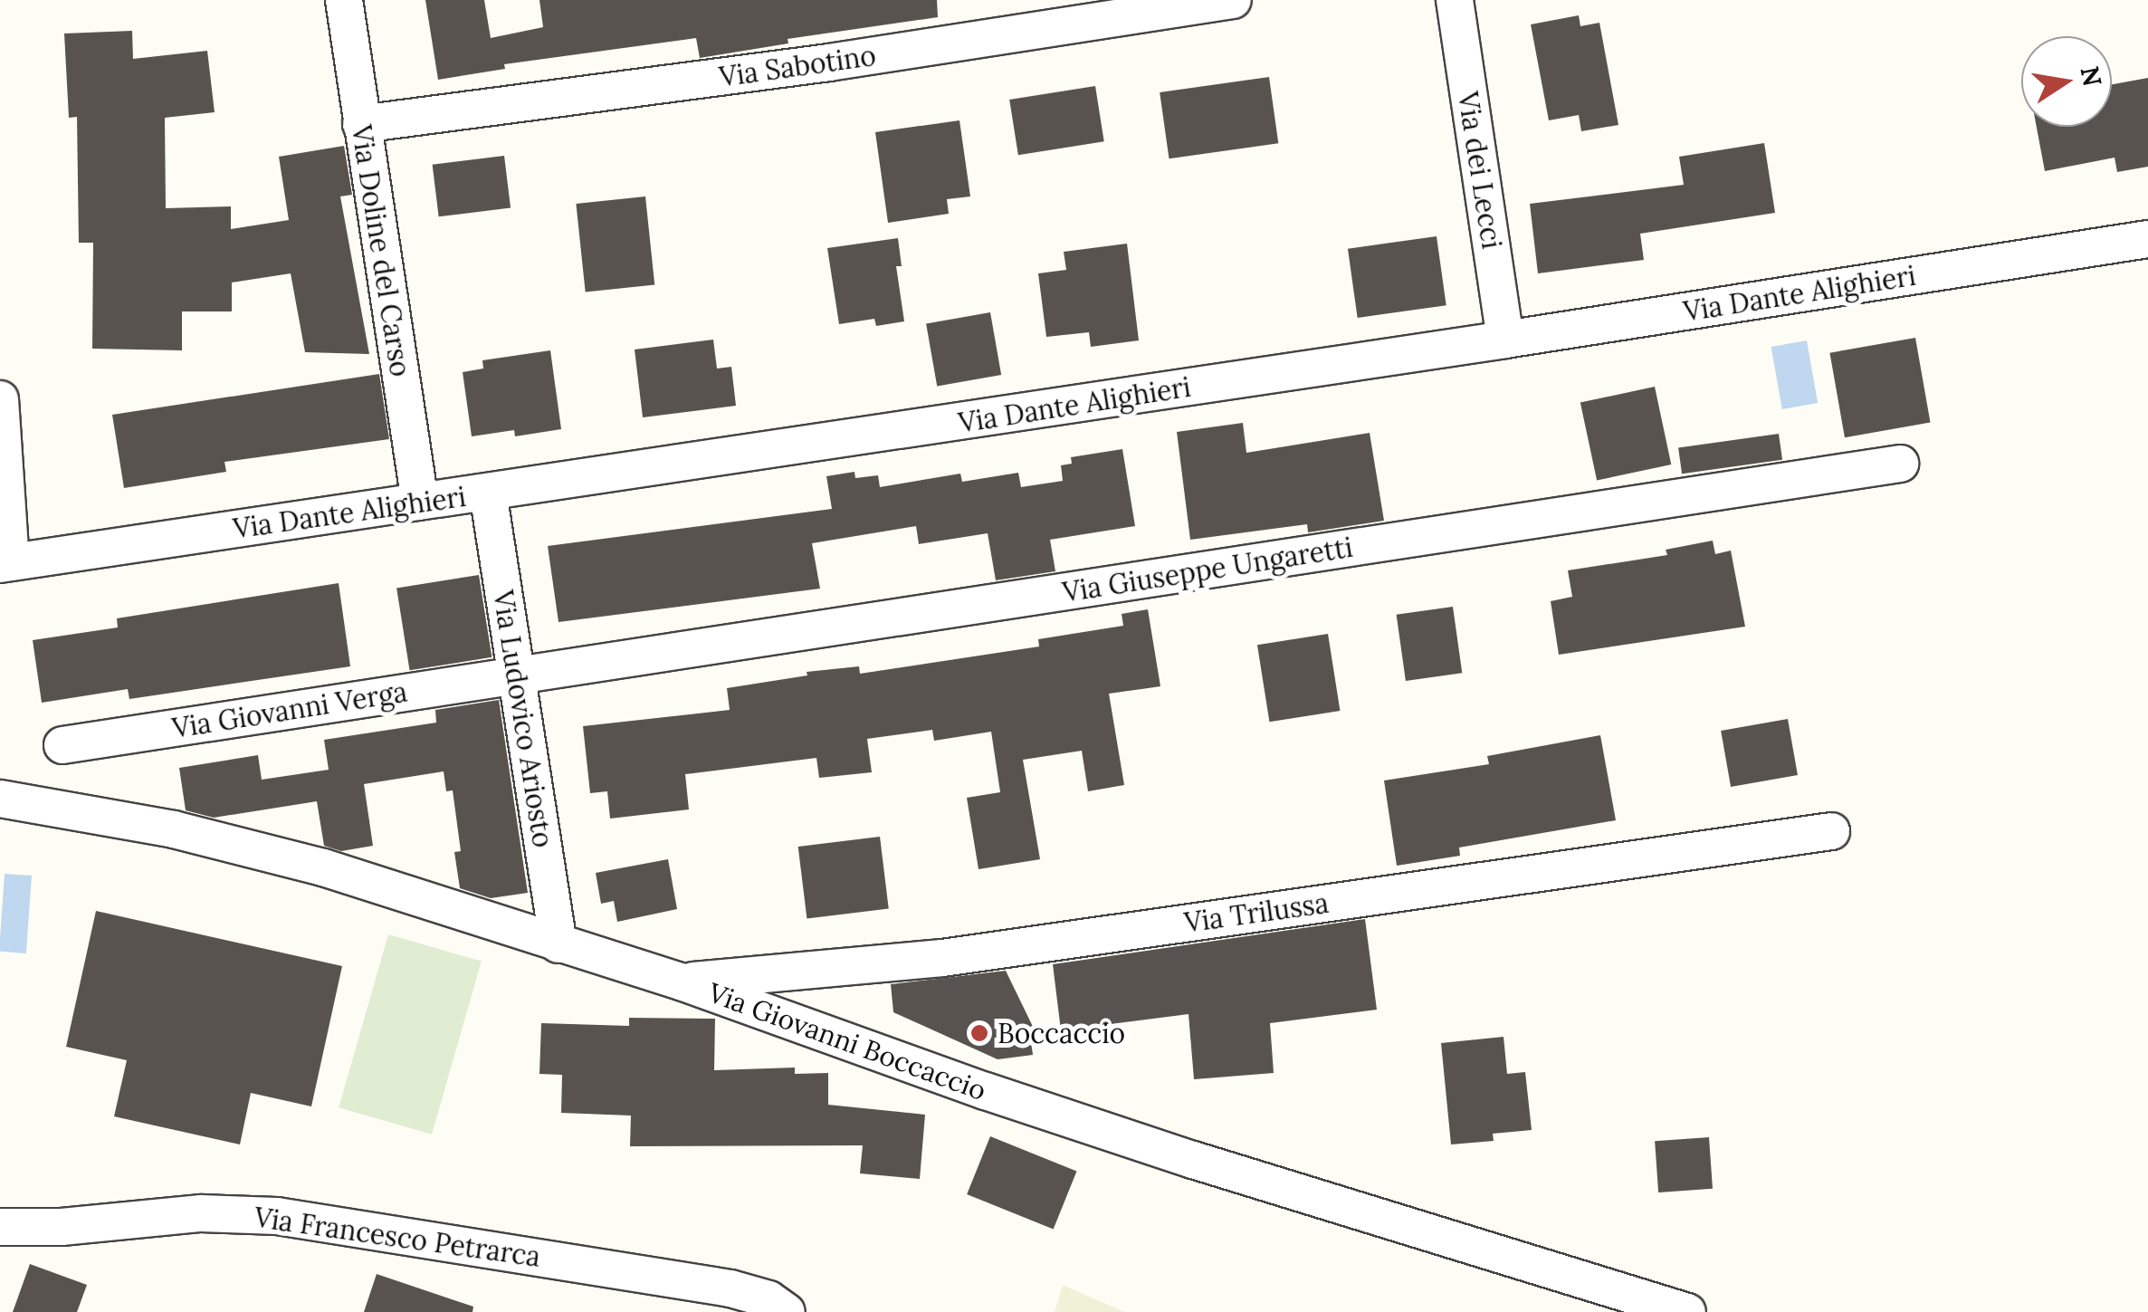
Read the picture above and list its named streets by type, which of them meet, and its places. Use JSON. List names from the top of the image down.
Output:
{
  "streets": {
    "street": [
      "Via Sabotino",
      "Via dei Lecci",
      "Via Doline del Carso",
      "Via Dante Alighieri",
      "Via Giuseppe Ungaretti",
      "Via Giovanni Verga",
      "Via Ludovico Ariosto",
      "Via Trilussa",
      "Via Giovanni Boccaccio",
      "Via Francesco Petrarca"
    ]
  },
  "crossings": [
    ["Via Sabotino", "Via Doline del Carso"],
    ["Via dei Lecci", "Via Dante Alighieri"],
    ["Via Doline del Carso", "Via Dante Alighieri"],
    ["Via Dante Alighieri", "Via Ludovico Ariosto"],
    ["Via Giuseppe Ungaretti", "Via Giovanni Verga"],
    ["Via Giuseppe Ungaretti", "Via Ludovico Ariosto"],
    ["Via Giovanni Verga", "Via Ludovico Ariosto"],
    ["Via Ludovico Ariosto", "Via Giovanni Boccaccio"],
    ["Via Trilussa", "Via Giovanni Boccaccio"]
  ],
  "places": ["Boccaccio"],
  "north": "right"
}
